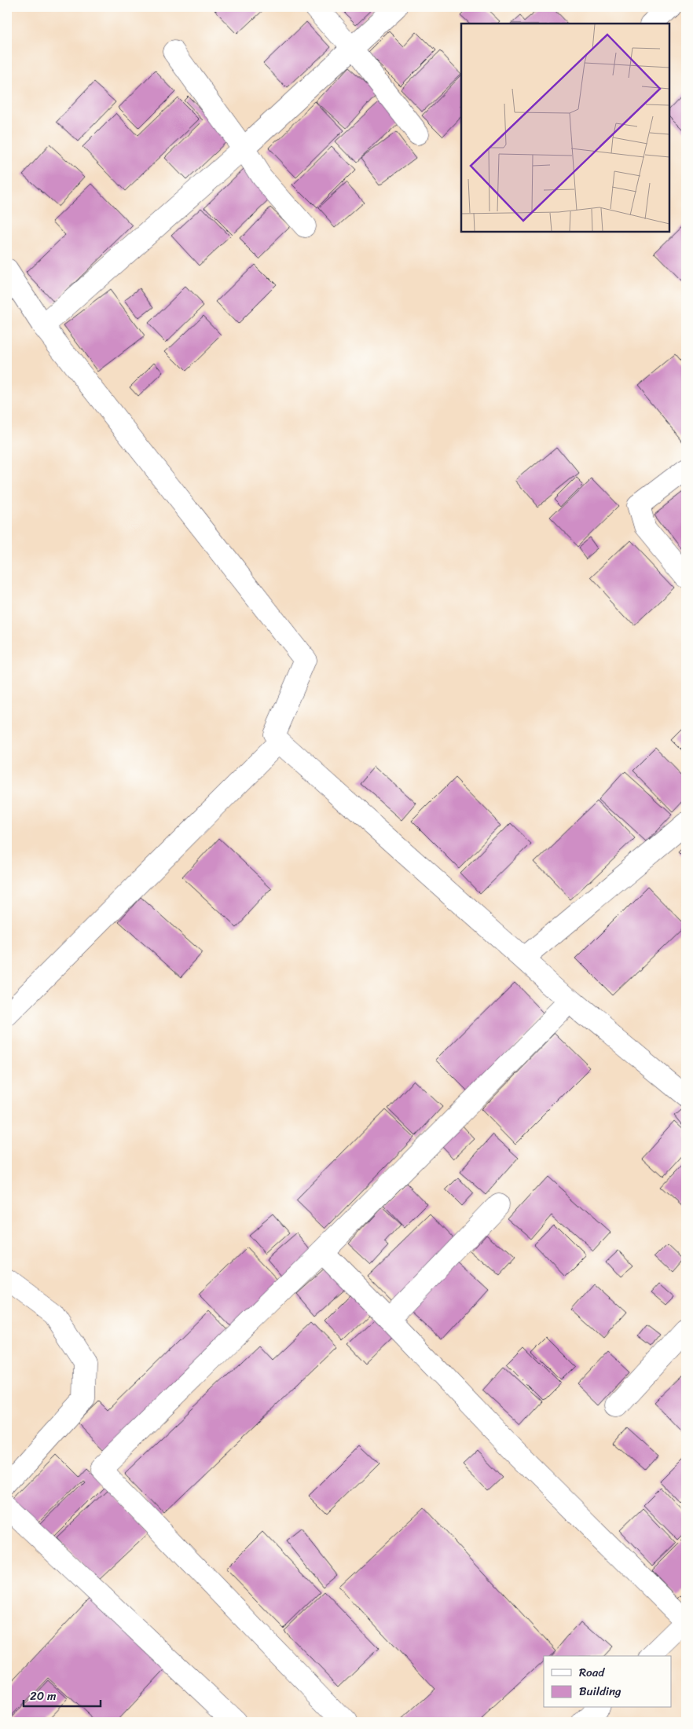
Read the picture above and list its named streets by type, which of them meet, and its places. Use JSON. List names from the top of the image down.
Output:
{
  "legend": ["Road", "Building"],
  "scale_bar": "20 m"
}
